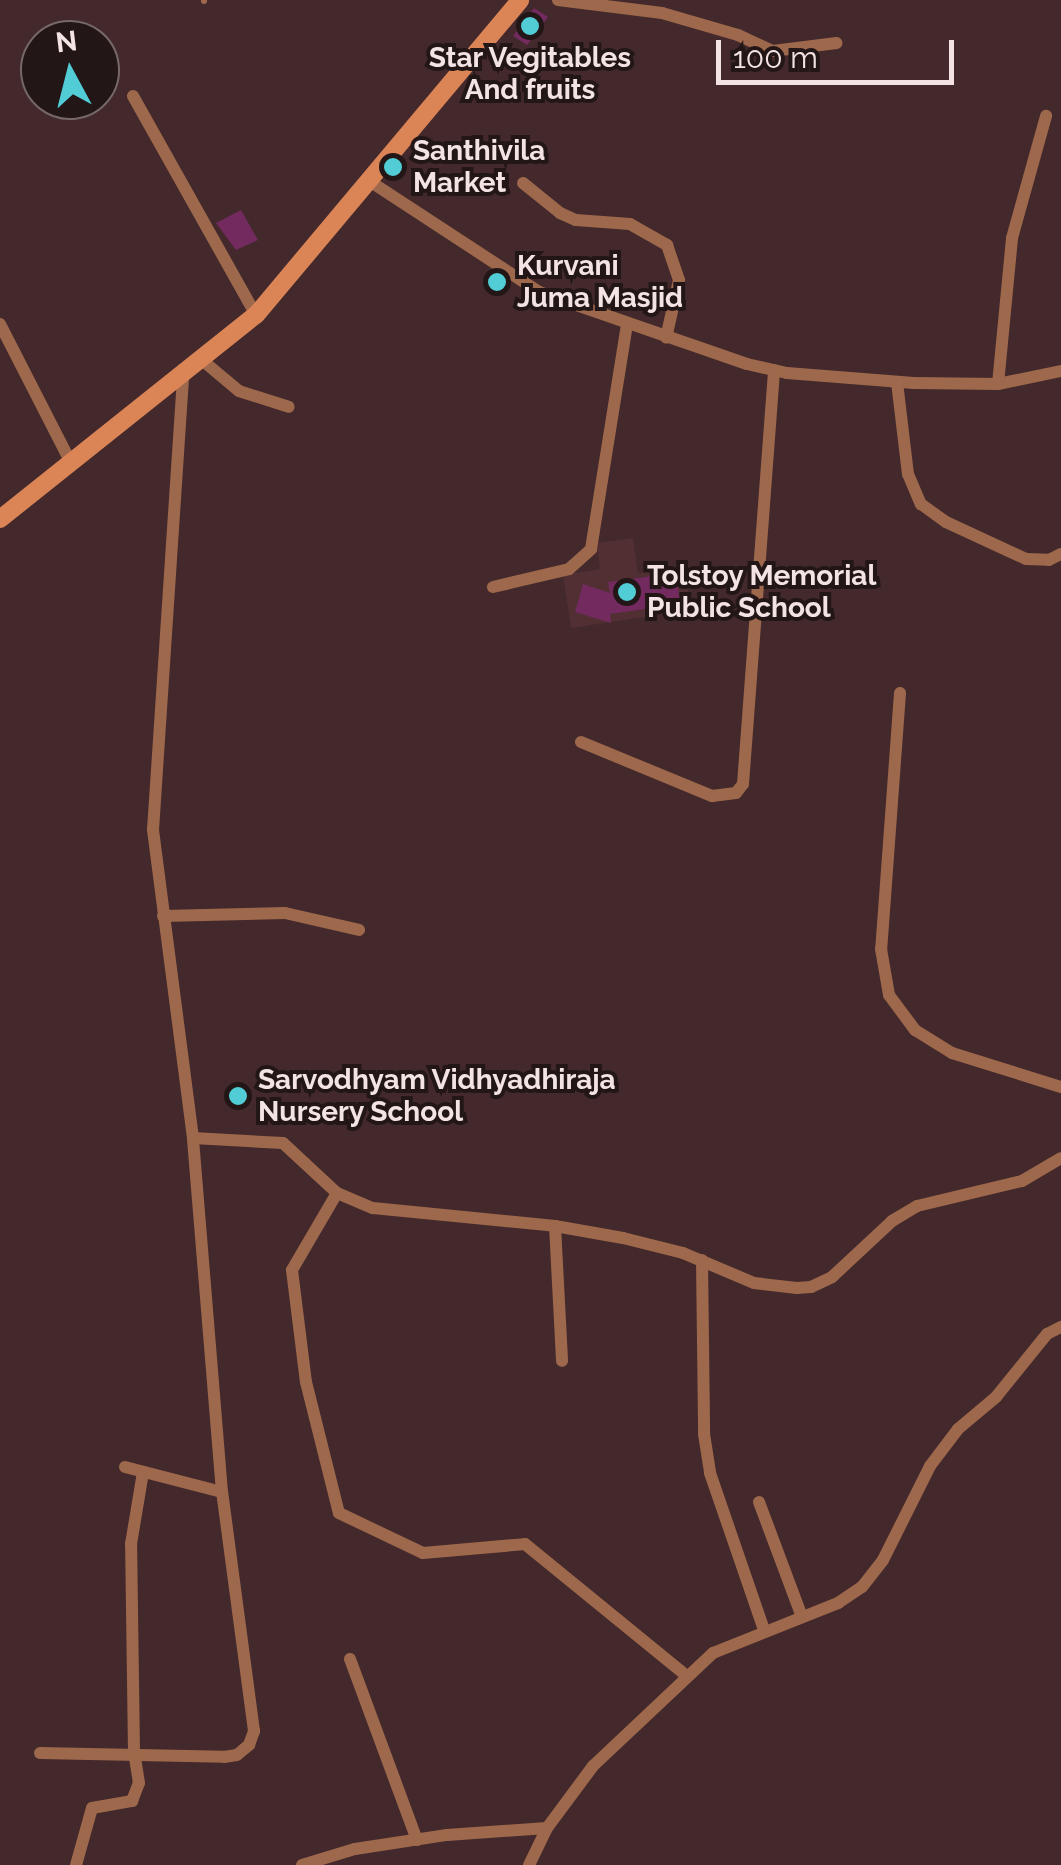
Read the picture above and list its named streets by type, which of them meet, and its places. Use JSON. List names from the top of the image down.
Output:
{
  "places": [
    "Star Vegitables And fruits",
    "Santhivila Market",
    "Kurvani Juma Masjid",
    "Tolstoy Memorial Public School",
    "Sarvodhyam Vidhyadhiraja Nursery School"
  ],
  "scale_bar": "100 m",
  "north": "top"
}
